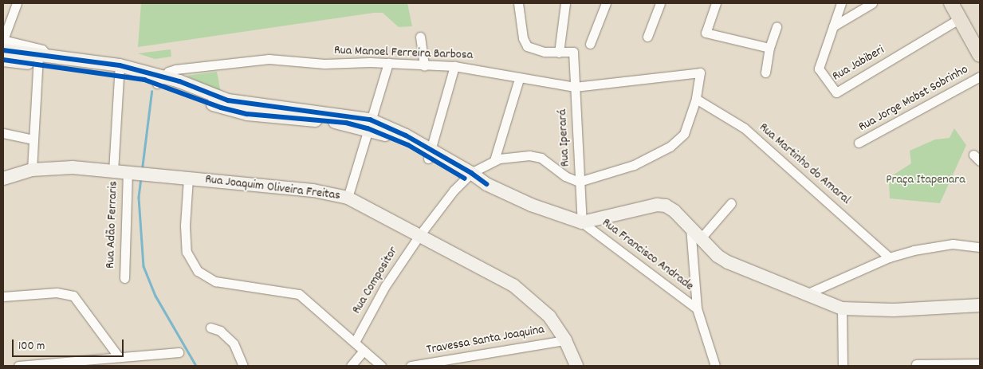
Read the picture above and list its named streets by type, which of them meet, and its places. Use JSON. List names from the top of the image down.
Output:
{
  "streets": {
    "main road": ["Rua Joaquim Oliveira Freitas"],
    "street": [
      "Rua Manoel Ferreira Barbosa",
      "Rua Jabiberi",
      "Rua Jorge Mobst Sobrinho",
      "Rua Iperará",
      "Rua Martinho do Amaral",
      "Rua Adão Ferraris",
      "Rua Francisco Andrade",
      "Rua Compositor",
      "Travessa Santa Joaquina"
    ]
  },
  "crossings": [
    ["Rua Manoel Ferreira Barbosa", "Rua Iperará"],
    ["Rua Manoel Ferreira Barbosa", "Rua Martinho do Amaral"],
    ["Rua Iperará", "Rua Francisco Andrade"],
    ["Rua Joaquim Oliveira Freitas", "Rua Adão Ferraris"],
    ["Rua Joaquim Oliveira Freitas", "Rua Compositor"],
    ["Rua Joaquim Oliveira Freitas", "Travessa Santa Joaquina"]
  ],
  "parks": ["Praça Itapenara"],
  "scale_bar": "100 m"
}
